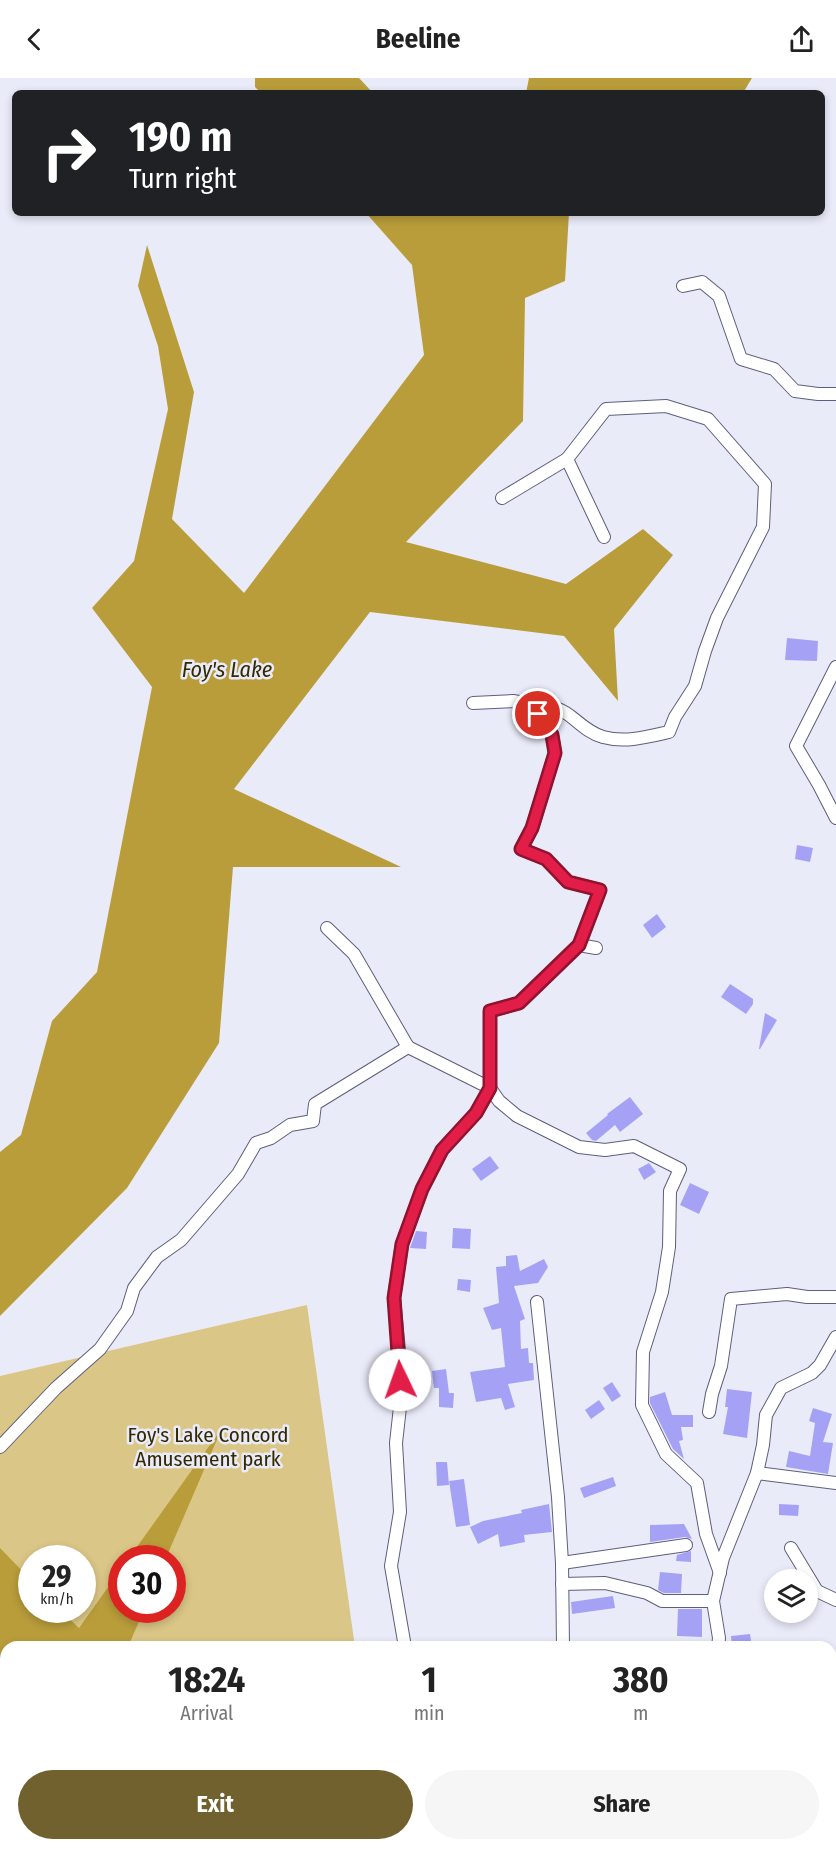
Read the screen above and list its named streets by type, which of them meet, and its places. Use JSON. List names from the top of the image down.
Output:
{
  "water": ["Foy's Lake"],
  "parks": ["Foy's Lake Concord Amusement park"],
  "page": {
    "header": "Beeline",
    "turn": ["190 m", "Turn right"],
    "speed": "29 km/h",
    "limit": "30",
    "eta": [
      "18:24",
      "Arrival",
      "1",
      "min",
      "380",
      "m"
    ],
    "buttons": ["Exit", "Share"]
  }
}
